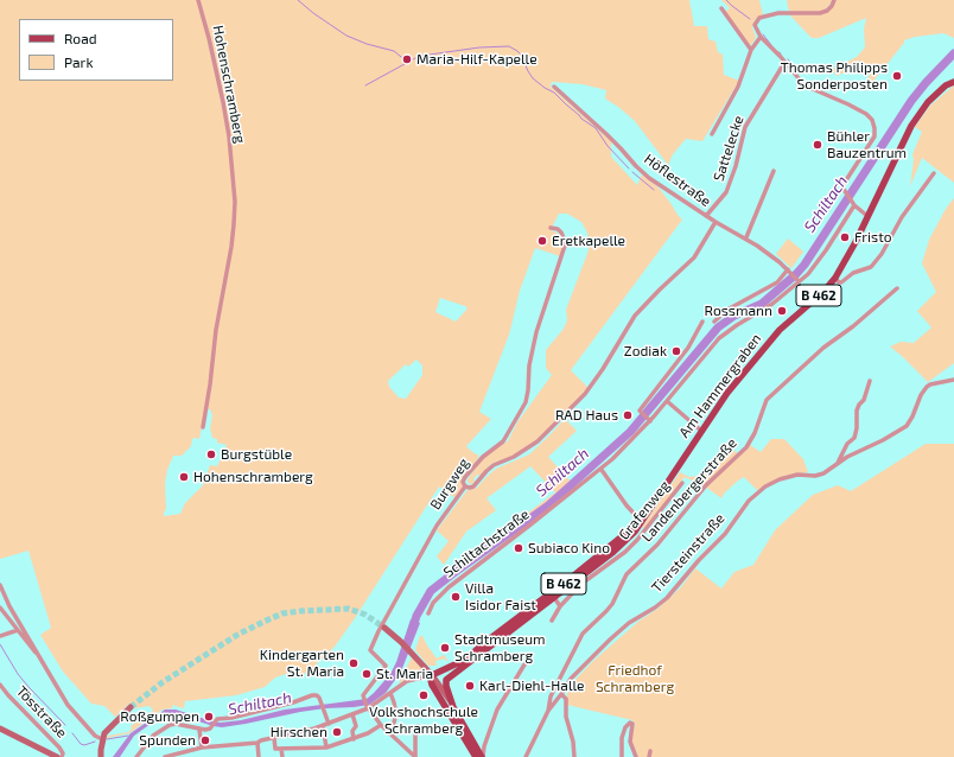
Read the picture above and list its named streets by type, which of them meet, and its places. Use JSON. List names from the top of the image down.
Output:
{
  "streets": {
    "main road": ["B 462", "Am Hammergraben"],
    "street": [
      "Hohenschramberg",
      "Sattelecke",
      "Höflestraße",
      "Burgweg",
      "Landenbergerstraße",
      "Grafenweg",
      "Schiltachstraße",
      "Tiersteinstraße",
      "Tösstraße"
    ]
  },
  "crossings": [
    ["Sattelecke", "Höflestraße"],
    ["Höflestraße", "Schiltachstraße"],
    ["B 462", "Am Hammergraben"],
    ["Landenbergerstraße", "Tiersteinstraße"]
  ],
  "water": ["Schiltach"],
  "parks": ["Friedhof Schramberg"],
  "places": [
    "Maria-Hilf-Kapelle",
    "Thomas Philipps Sonderposten",
    "Bühler Bauzentrum",
    "Fristo",
    "Eretkapelle",
    "Rossmann",
    "Zodiak",
    "RAD Haus",
    "Burgstüble",
    "Hohenschramberg",
    "Subiaco Kino",
    "Villa Isidor Faist",
    "Stadtmuseum Schramberg",
    "Kindergarten St. Maria",
    "St. Maria",
    "Karl-Diehl-Halle",
    "Volkshochschule Schramberg",
    "Roßgumpen",
    "Hirschen",
    "Spunden"
  ],
  "legend": ["Road", "Park"]
}
